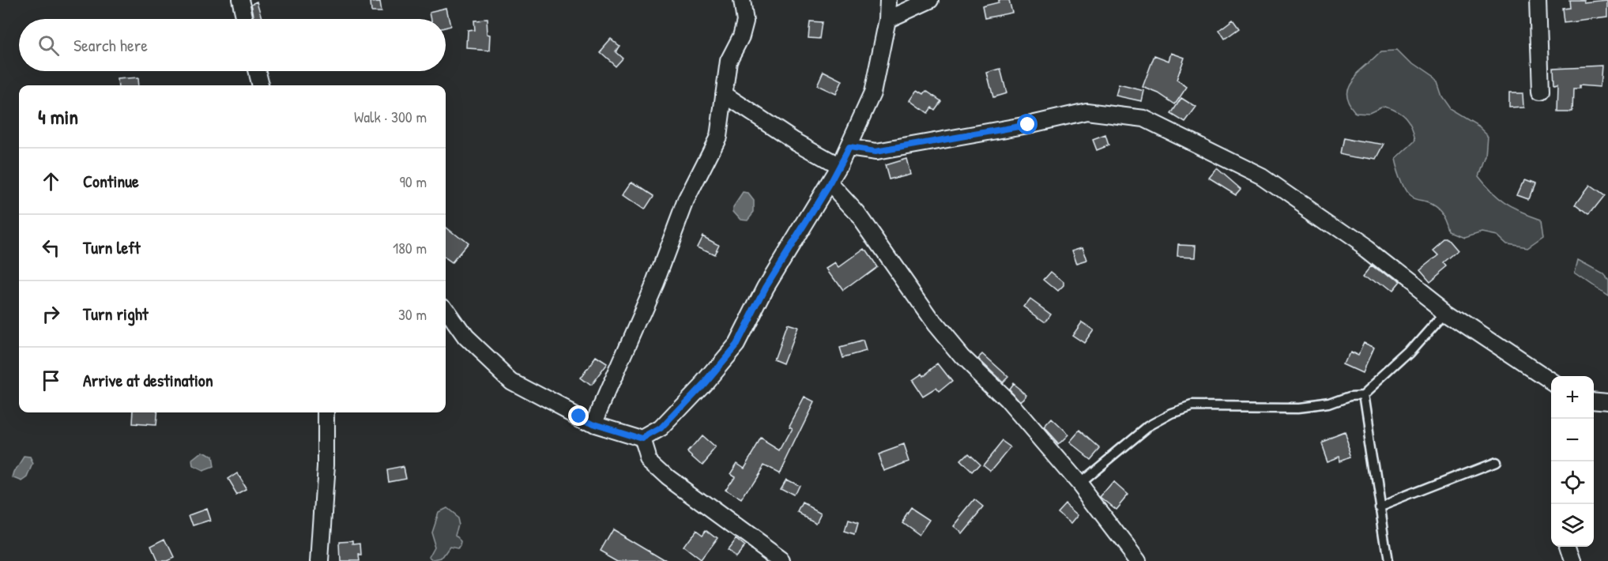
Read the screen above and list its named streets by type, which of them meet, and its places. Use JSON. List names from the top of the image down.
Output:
{
  "page": {
    "search": "Search here",
    "heading": ["4 min", "Walk · 300 m"],
    "list": [
      ["Continue", "90 m"],
      ["Turn left", "180 m"],
      ["Turn right", "30 m"],
      "Arrive at destination"
    ],
    "map_buttons": ["+", "−"]
  }
}
